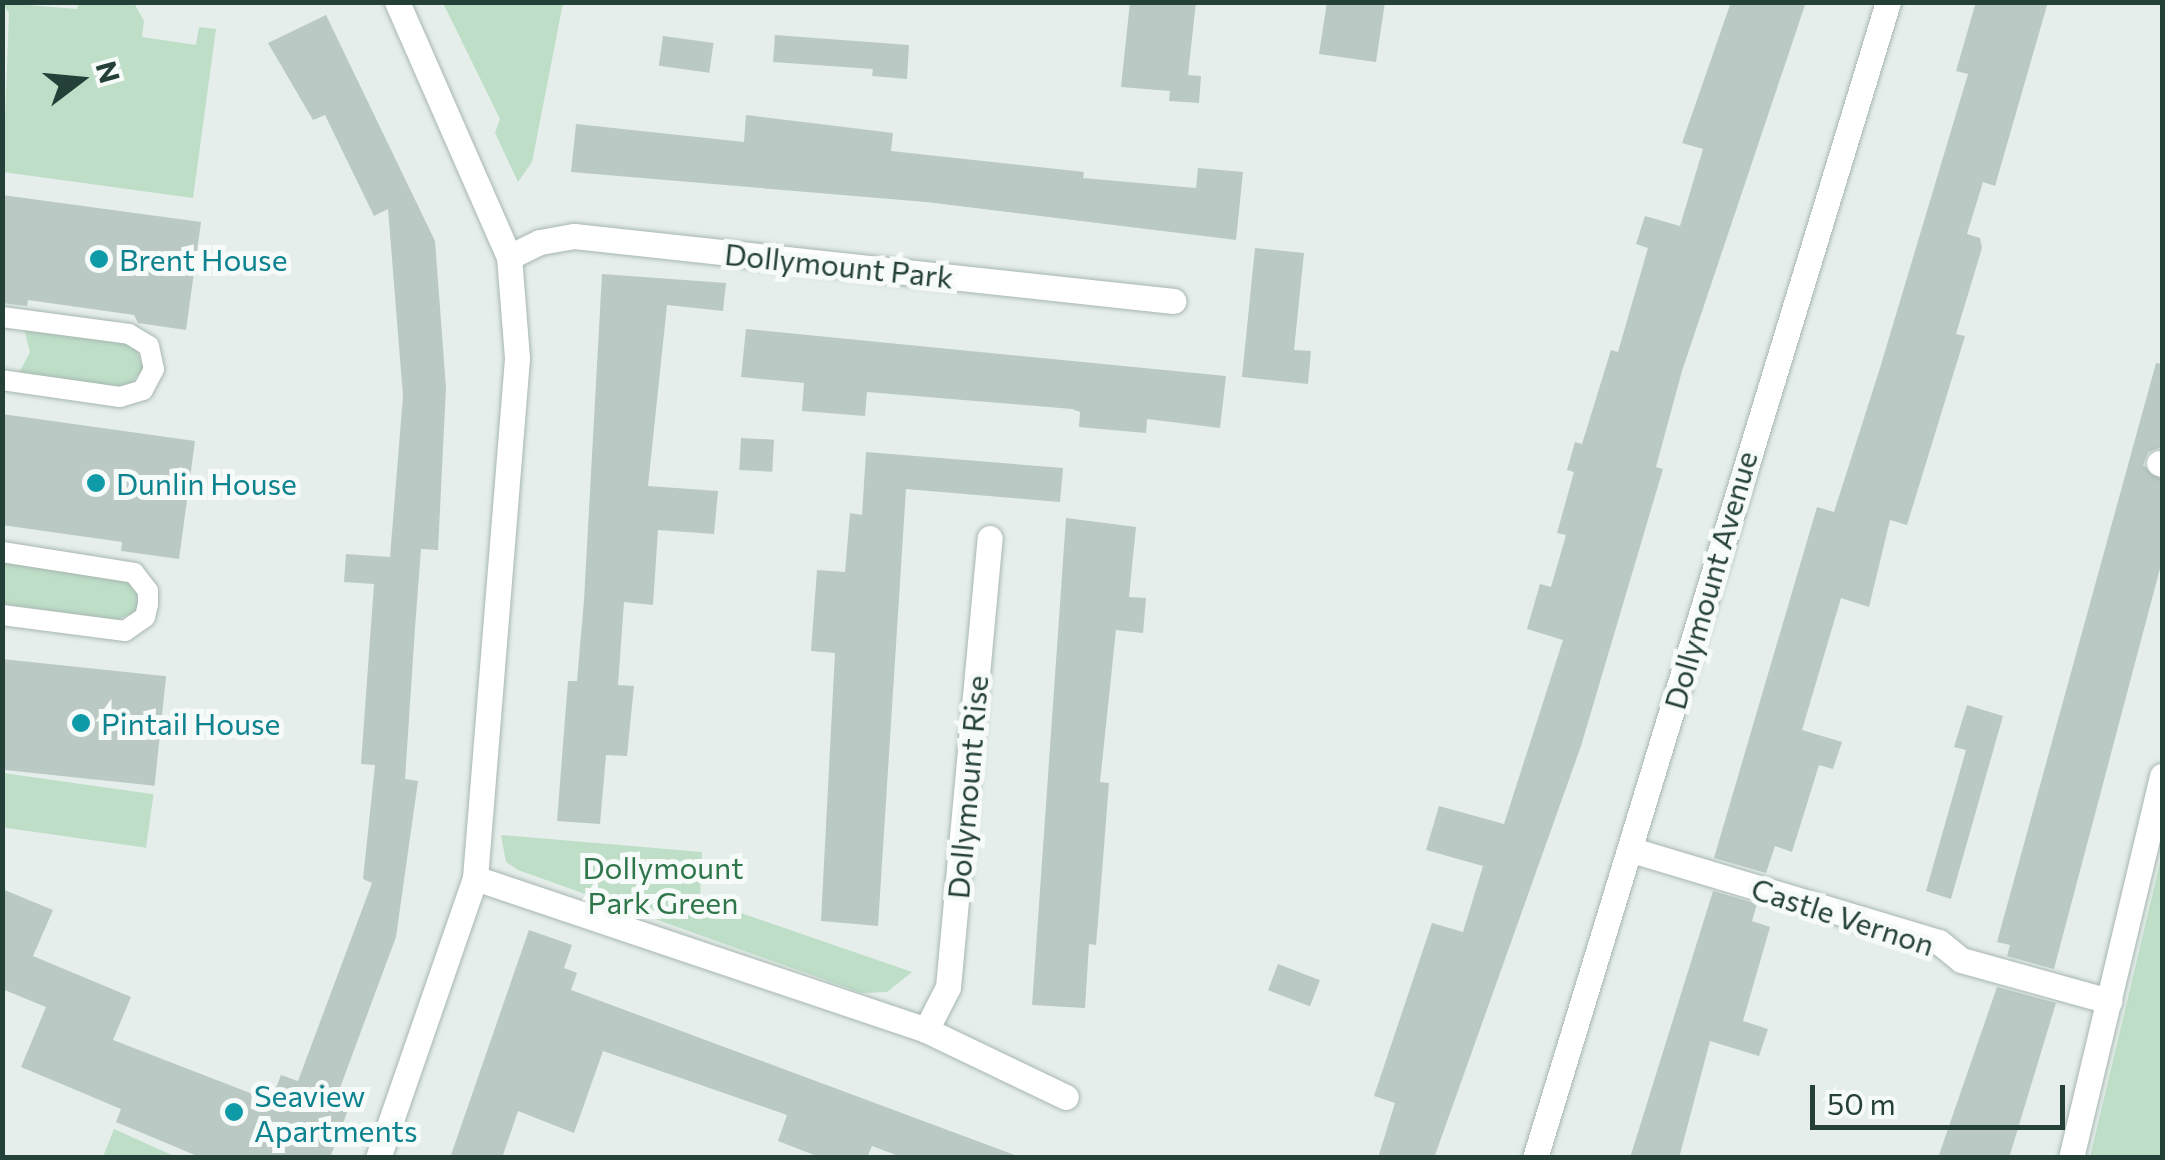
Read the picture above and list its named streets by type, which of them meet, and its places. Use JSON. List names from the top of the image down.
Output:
{
  "streets": {
    "street": [
      "Dollymount Park",
      "Dollymount Avenue",
      "Dollymount Rise",
      "Castle Vernon"
    ]
  },
  "crossings": [
    ["Dollymount Avenue", "Castle Vernon"]
  ],
  "parks": ["Dollymount Park Green"],
  "places": [
    "Brent House",
    "Dunlin House",
    "Pintail House",
    "Seaview Apartments"
  ],
  "scale_bar": "50 m",
  "north": "right"
}
